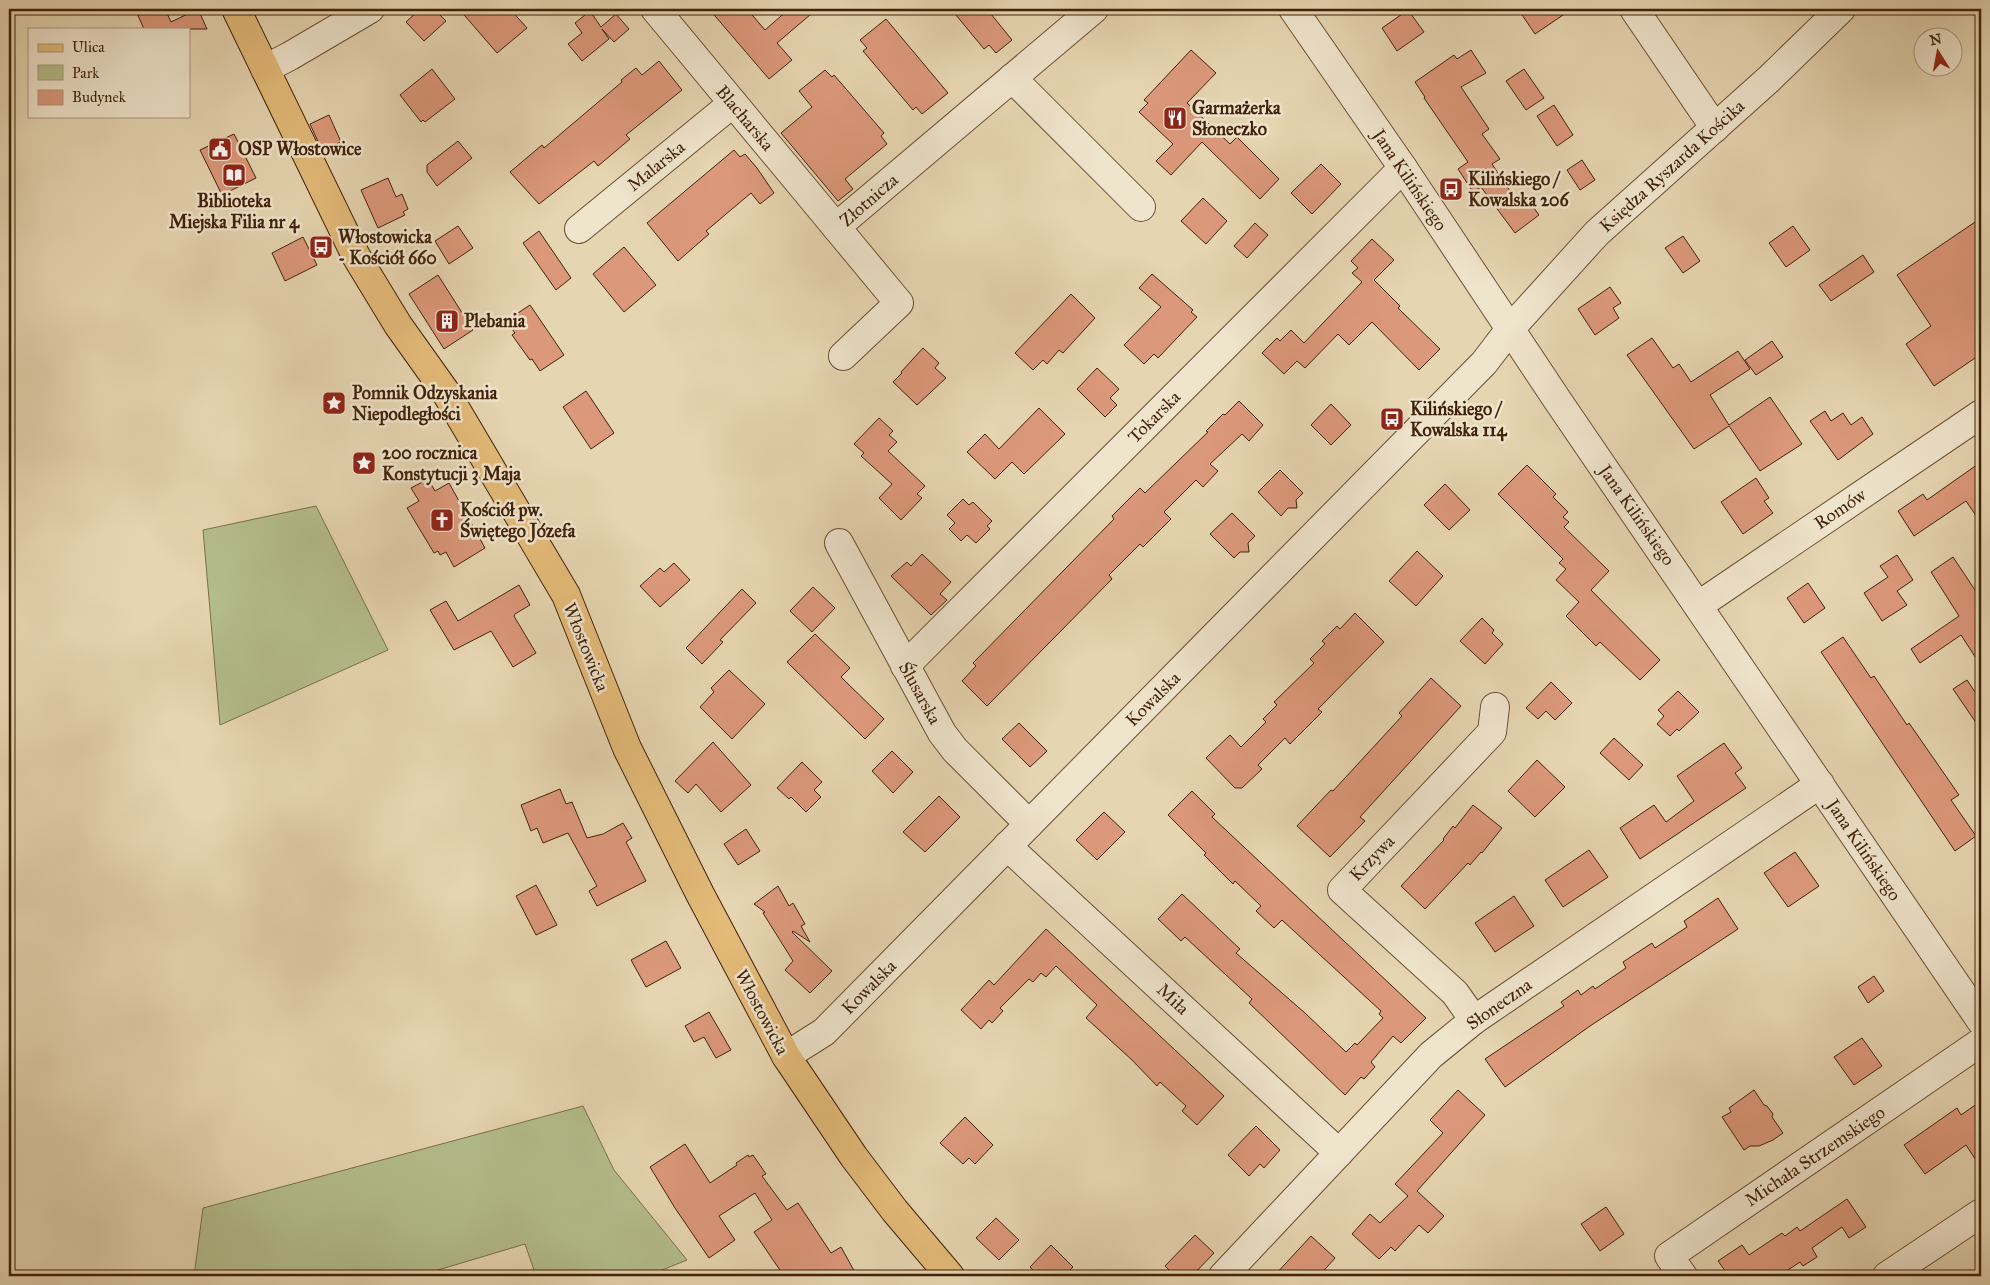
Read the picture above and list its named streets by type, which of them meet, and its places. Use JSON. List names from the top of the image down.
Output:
{
  "streets": {
    "main road": ["Włostowicka"],
    "street": [
      "Blacharska",
      "Malarska",
      "Księdza Ryszarda Kościka",
      "Jana Kilińskiego",
      "Złotnicza",
      "Tokarska",
      "Romów",
      "Ślusarska",
      "Kowalska",
      "Krzywa",
      "Miła",
      "Słoneczna",
      "Michała Strzemskiego"
    ]
  },
  "crossings": [
    ["Blacharska", "Malarska"],
    ["Blacharska", "Złotnicza"],
    ["Księdza Ryszarda Kościka", "Jana Kilińskiego"],
    ["Księdza Ryszarda Kościka", "Kowalska"],
    ["Jana Kilińskiego", "Tokarska"],
    ["Jana Kilińskiego", "Romów"],
    ["Jana Kilińskiego", "Kowalska"],
    ["Jana Kilińskiego", "Słoneczna"],
    ["Tokarska", "Ślusarska"],
    ["Włostowicka", "Kowalska"],
    ["Ślusarska", "Kowalska"],
    ["Kowalska", "Miła"],
    ["Krzywa", "Słoneczna"],
    ["Miła", "Słoneczna"]
  ],
  "places": {
    "restaurant": ["Garmażerka Słoneczko"],
    "public building": ["OSP Włostowice"],
    "library": ["Biblioteka Miejska Filia nr 4"],
    "bus stop": ["Kilińskiego / Kowalska 206", "Włostowicka - Kościół 660", "Kilińskiego / Kowalska 114"],
    "building": ["Plebania"],
    "place": ["Pomnik Odzyskania Niepodległości", "200 rocznica Konstytucji 3 Maja"],
    "church": ["Kościół pw. Świętego Józefa"]
  },
  "legend": ["Ulica", "Park", "Budynek"],
  "north": "top"
}
